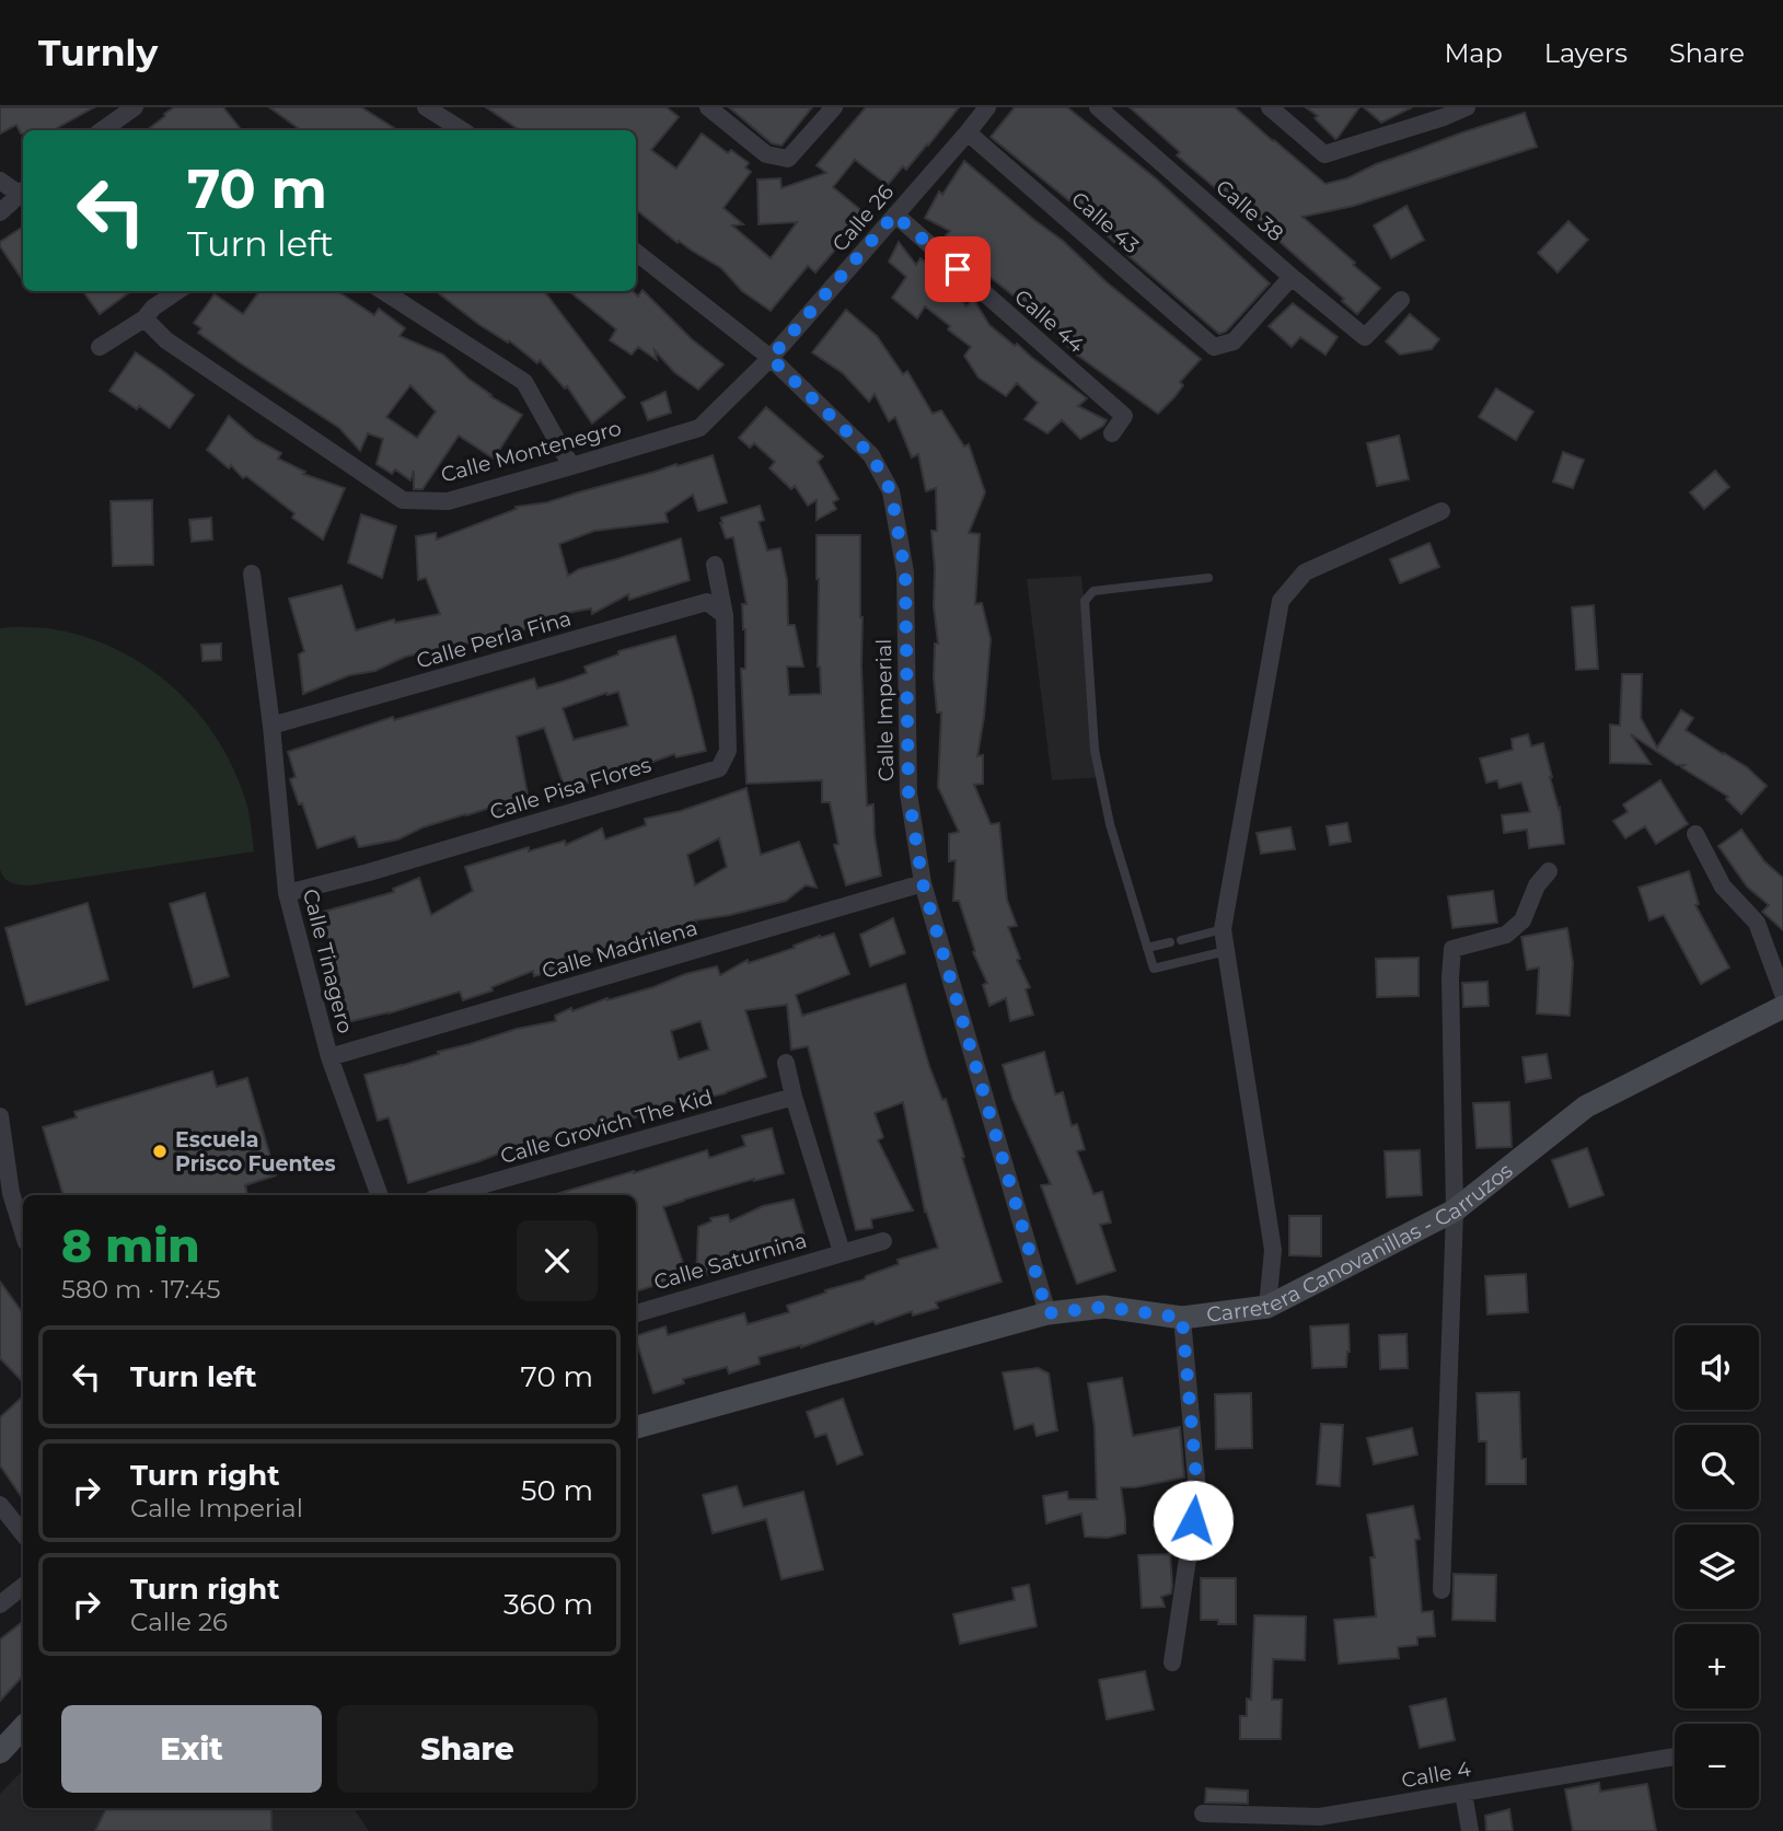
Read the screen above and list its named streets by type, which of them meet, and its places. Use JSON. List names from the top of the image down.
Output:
{
  "streets": {
    "street": [
      "Calle 38",
      "Calle 26",
      "Calle 43",
      "Calle 44",
      "Calle Montenegro",
      "Calle Perla Fina",
      "Calle Imperial",
      "Calle Pisa Flores",
      "Calle Madrilena",
      "Calle Tinagero",
      "Calle Grovich The Kid",
      "Carretera Canovanillas - Carruzos",
      "Calle Saturnina",
      "Calle 4"
    ]
  },
  "crossings": [
    ["Calle 38", "Calle 43"],
    ["Calle 26", "Calle 43"],
    ["Calle 26", "Calle 44"],
    ["Calle 26", "Calle Montenegro"],
    ["Calle 26", "Calle Imperial"],
    ["Calle Montenegro", "Calle Imperial"],
    ["Calle Perla Fina", "Calle Pisa Flores"],
    ["Calle Perla Fina", "Calle Tinagero"],
    ["Calle Imperial", "Calle Madrilena"],
    ["Calle Imperial", "Carretera Canovanillas - Carruzos"],
    ["Calle Pisa Flores", "Calle Tinagero"],
    ["Calle Madrilena", "Calle Tinagero"]
  ],
  "places": ["Escuela Prisco Fuentes"],
  "page": {
    "header": "Turnly",
    "nav": ["Map", "Layers", "Share"],
    "turn": ["70 m", "Turn left"],
    "heading": ["8 min", "580 m · 17:45"],
    "map_buttons": ["+", "−"],
    "list": [
      {
        "name": "Turn left",
        "value": "70 m"
      },
      {
        "name": "Turn right",
        "note": "Calle Imperial",
        "value": "50 m"
      },
      {
        "name": "Turn right",
        "note": "Calle 26",
        "value": "360 m"
      }
    ],
    "buttons": ["Exit", "Share"]
  }
}
